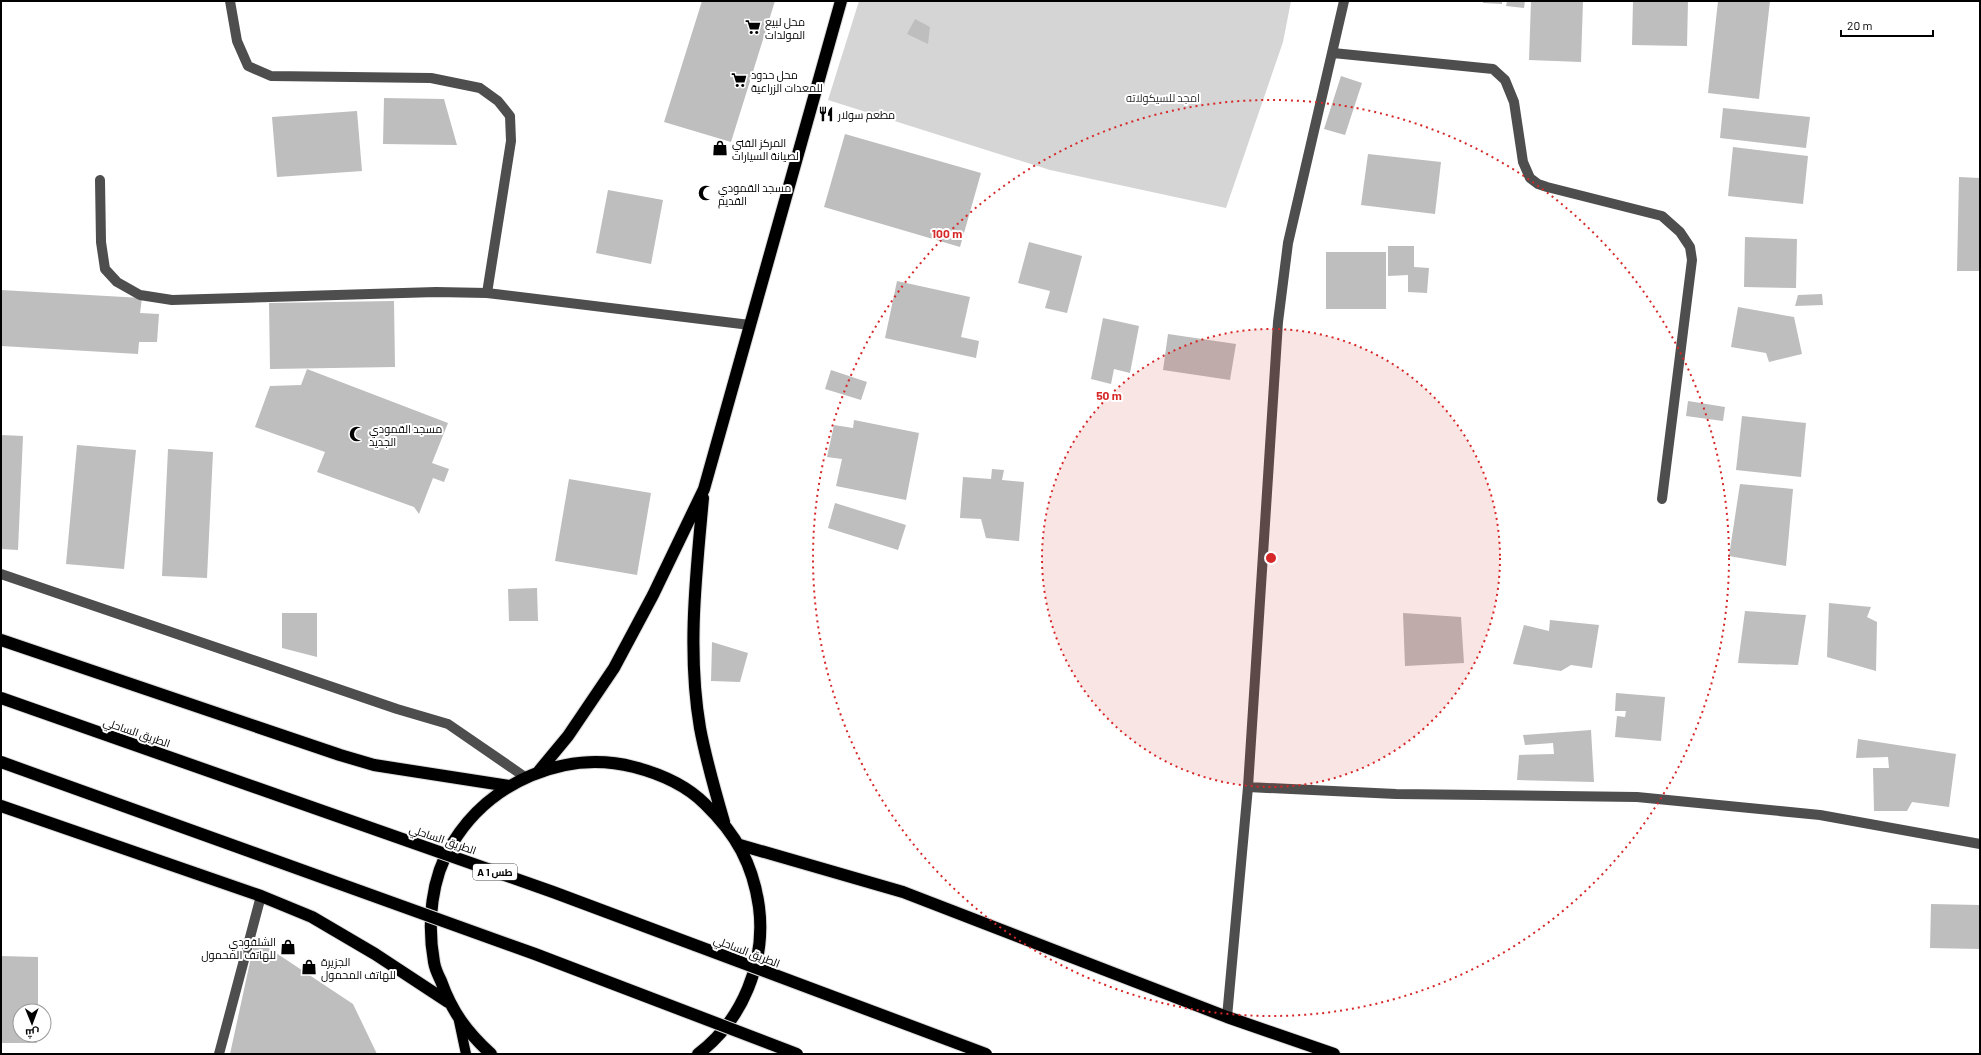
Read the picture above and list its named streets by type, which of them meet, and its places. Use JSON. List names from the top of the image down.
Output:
{
  "streets": {
    "highway": ["الطريق الساحلي", "A 1 طس"]
  },
  "parks": ["امجد للسيكولاته"],
  "places": {
    "supermarket": ["محل لبيع المولدات", "محل حدود للمعدات الزراعية"],
    "restaurant": ["مطعم سولار"],
    "shop": ["المركز الفني لصيانة السيارات", "الشلفودي للهاتف المحمول", "الجزيرة للهاتف المحمول"],
    "mosque": ["مسجد القمودي القديم", "مسجد القمودي الجديد"]
  },
  "scale_bar": "20 m",
  "north": "bottom",
  "rings": ["100 m", "50 m"]
}
